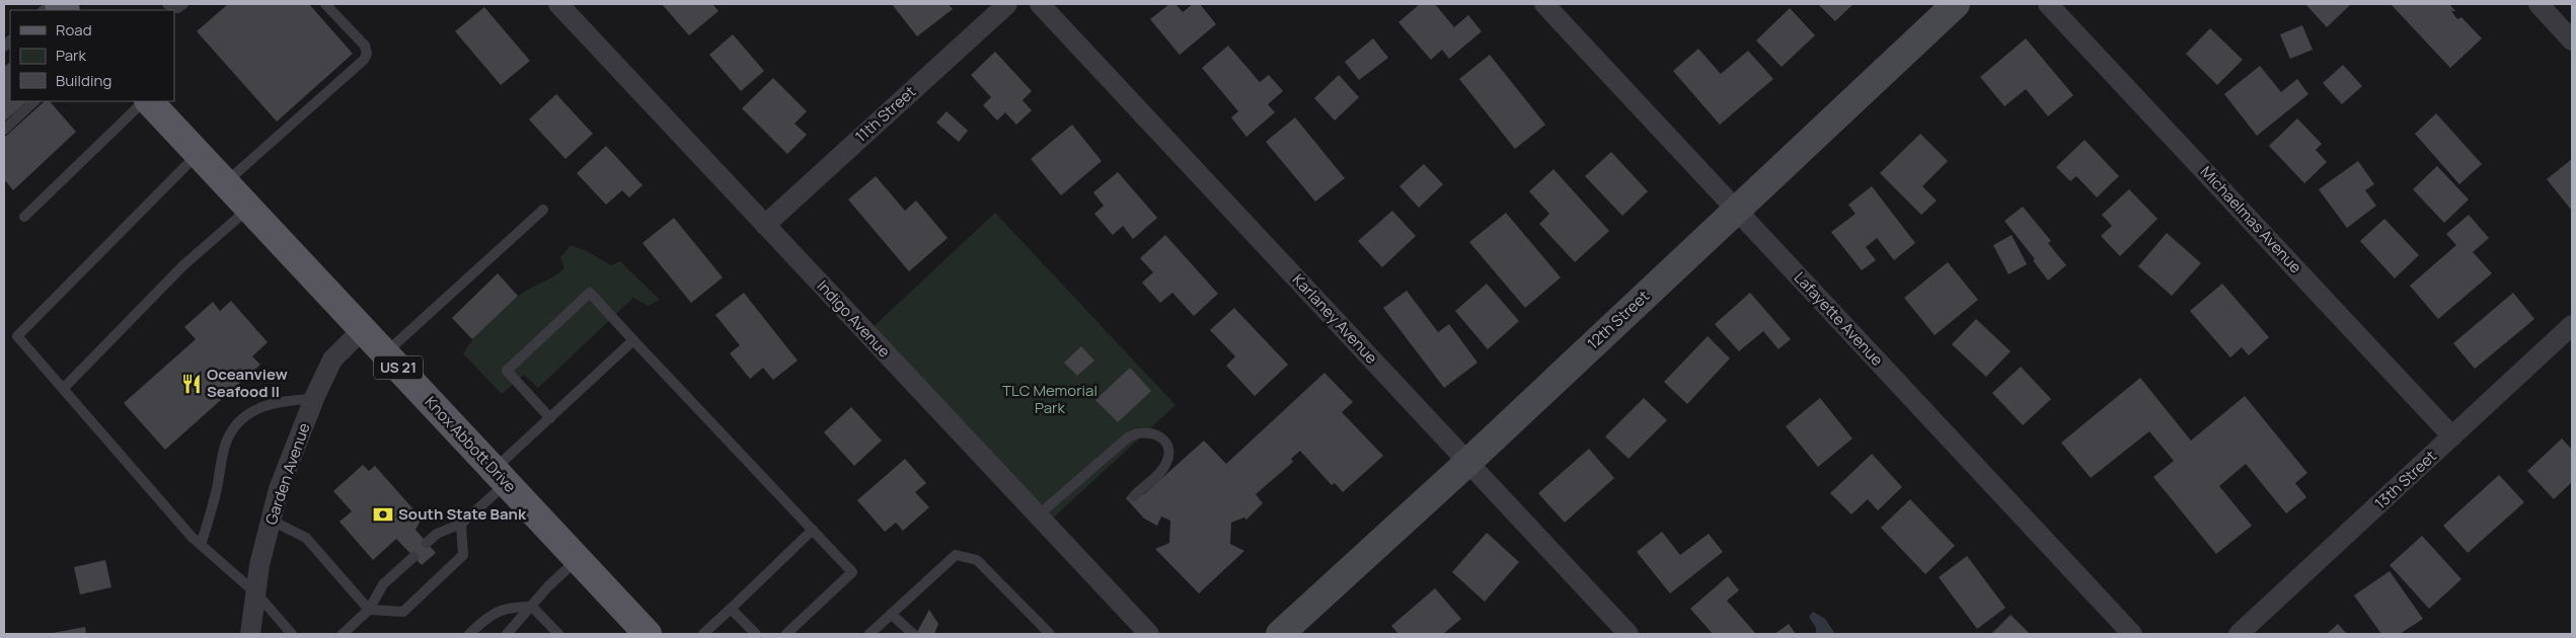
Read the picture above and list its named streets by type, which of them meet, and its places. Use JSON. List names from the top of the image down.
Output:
{
  "streets": {
    "main road": ["12th Street", "US 21", "Knox Abbott Drive"],
    "street": [
      "11th Street",
      "Michaelmas Avenue",
      "Indigo Avenue",
      "Karlaney Avenue",
      "Lafayette Avenue",
      "Garden Avenue",
      "13th Street"
    ]
  },
  "crossings": [
    ["11th Street", "Indigo Avenue"],
    ["Michaelmas Avenue", "13th Street"],
    ["Karlaney Avenue", "12th Street"],
    ["Lafayette Avenue", "12th Street"],
    ["Knox Abbott Drive", "Garden Avenue"]
  ],
  "parks": ["TLC Memorial Park"],
  "places": {
    "restaurant": ["Oceanview Seafood II"],
    "bank": ["South State Bank"]
  },
  "legend": ["Road", "Park", "Building"]
}
